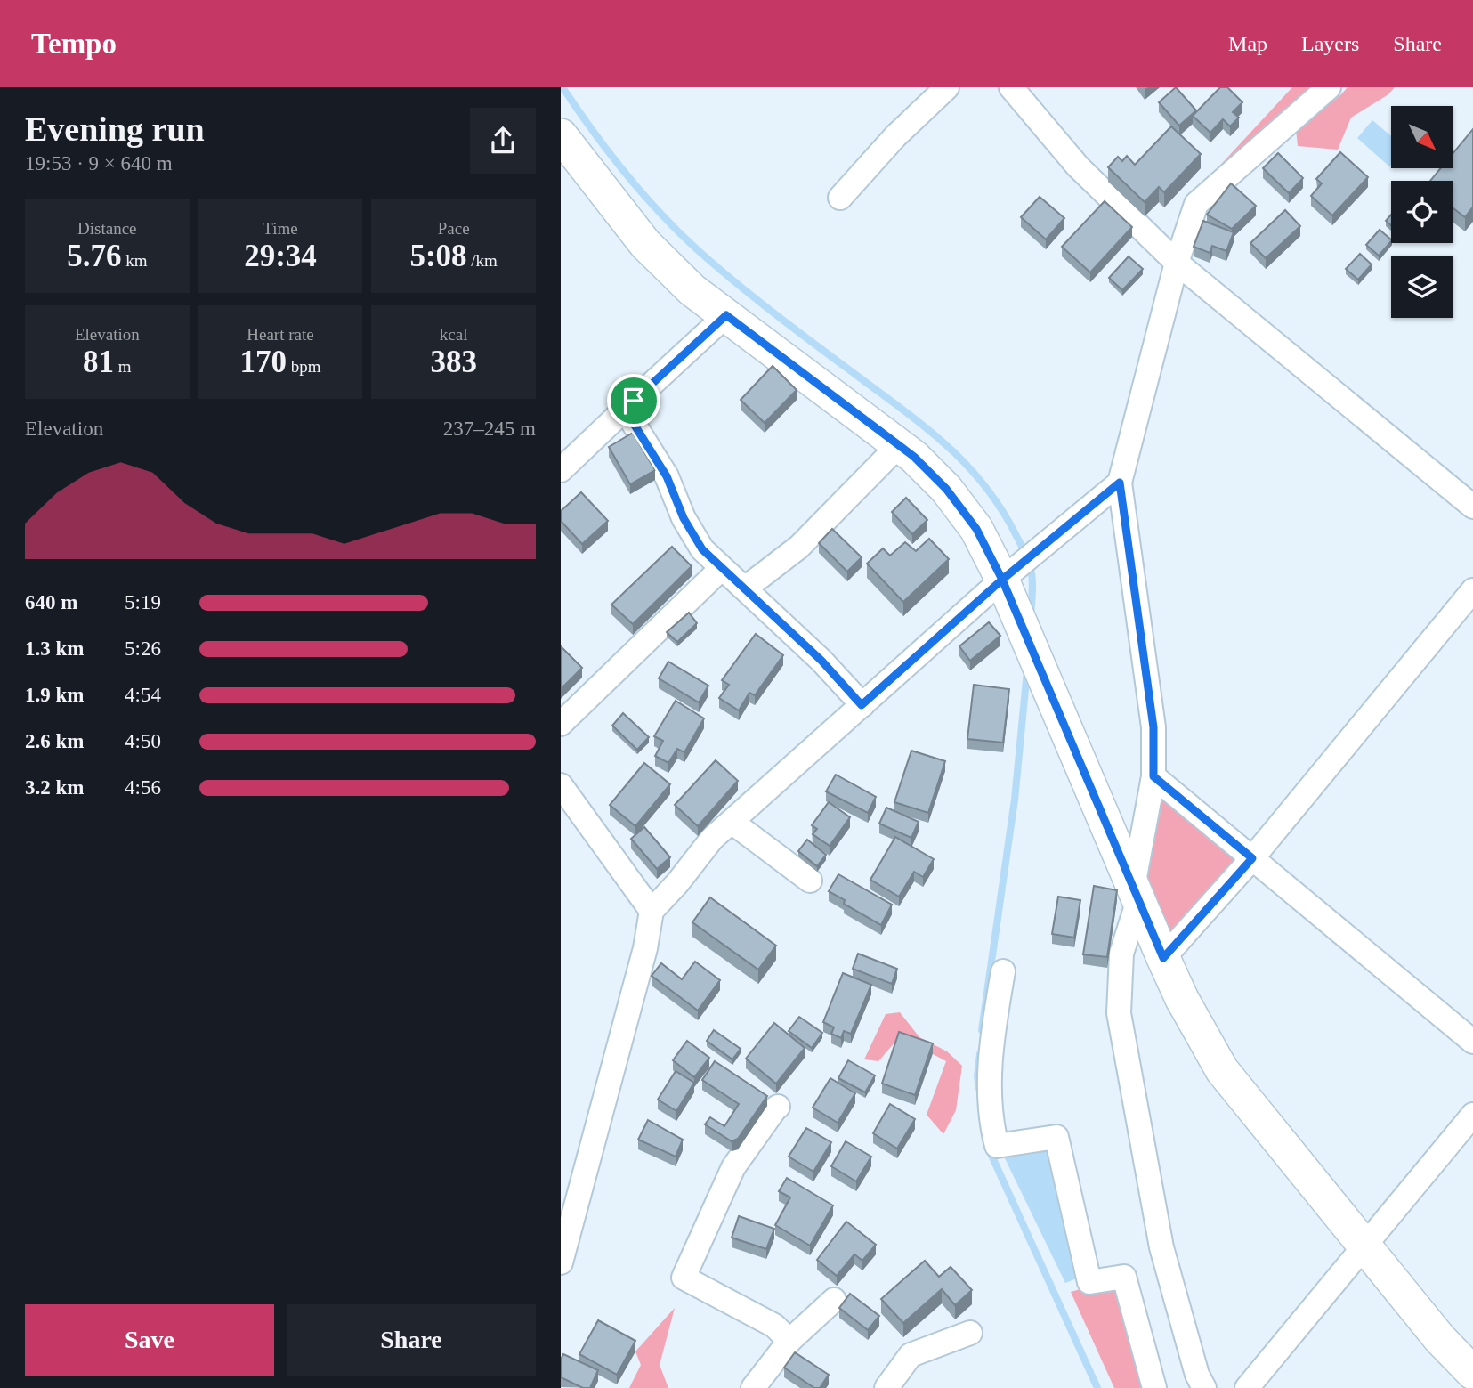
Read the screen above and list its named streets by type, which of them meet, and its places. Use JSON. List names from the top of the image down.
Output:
{
  "north": "bottom right",
  "page": {
    "header": "Tempo",
    "nav": ["Map", "Layers", "Share"],
    "heading": ["Evening run", "19:53 · 9 × 640 m"],
    "stats": [
      ["Distance", "5.76 km"],
      ["Time", "29:34"],
      ["Pace", "5:08 /km"],
      ["Elevation", "81 m"],
      ["Heart rate", "170 bpm"],
      ["kcal", "383"]
    ],
    "chart": ["Elevation", "237–245 m"],
    "list": [
      {
        "name": "640 m",
        "note": "5:19"
      },
      {
        "name": "1.3 km",
        "note": "5:26"
      },
      {
        "name": "1.9 km",
        "note": "4:54"
      },
      {
        "name": "2.6 km",
        "note": "4:50"
      },
      {
        "name": "3.2 km",
        "note": "4:56"
      }
    ],
    "buttons": ["Save", "Share"]
  }
}
